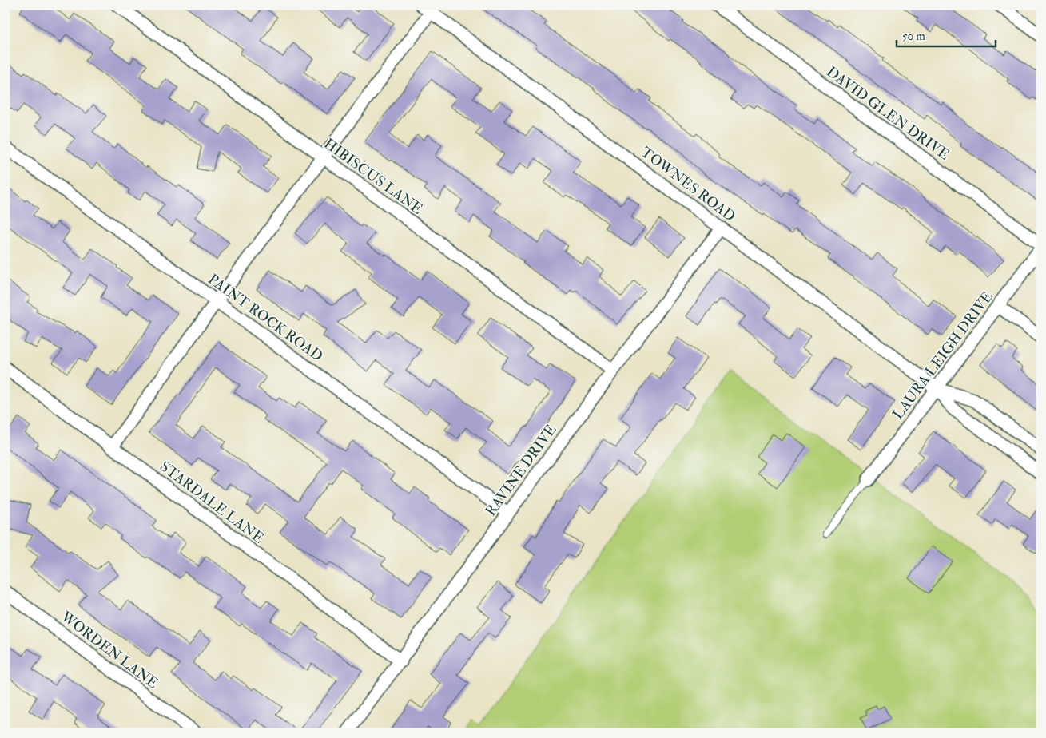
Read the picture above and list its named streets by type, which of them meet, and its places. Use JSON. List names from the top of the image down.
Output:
{
  "streets": {
    "street": [
      "DAVID GLEN DRIVE",
      "HIBISCUS LANE",
      "TOWNES ROAD",
      "PAINT ROCK ROAD",
      "LAURA LEIGH DRIVE",
      "RAVINE DRIVE",
      "STARDALE LANE",
      "WORDEN LANE"
    ]
  },
  "crossings": [
    ["DAVID GLEN DRIVE", "LAURA LEIGH DRIVE"],
    ["HIBISCUS LANE", "RAVINE DRIVE"],
    ["TOWNES ROAD", "LAURA LEIGH DRIVE"],
    ["TOWNES ROAD", "RAVINE DRIVE"],
    ["PAINT ROCK ROAD", "RAVINE DRIVE"],
    ["RAVINE DRIVE", "STARDALE LANE"]
  ],
  "scale_bar": "50 m"
}
